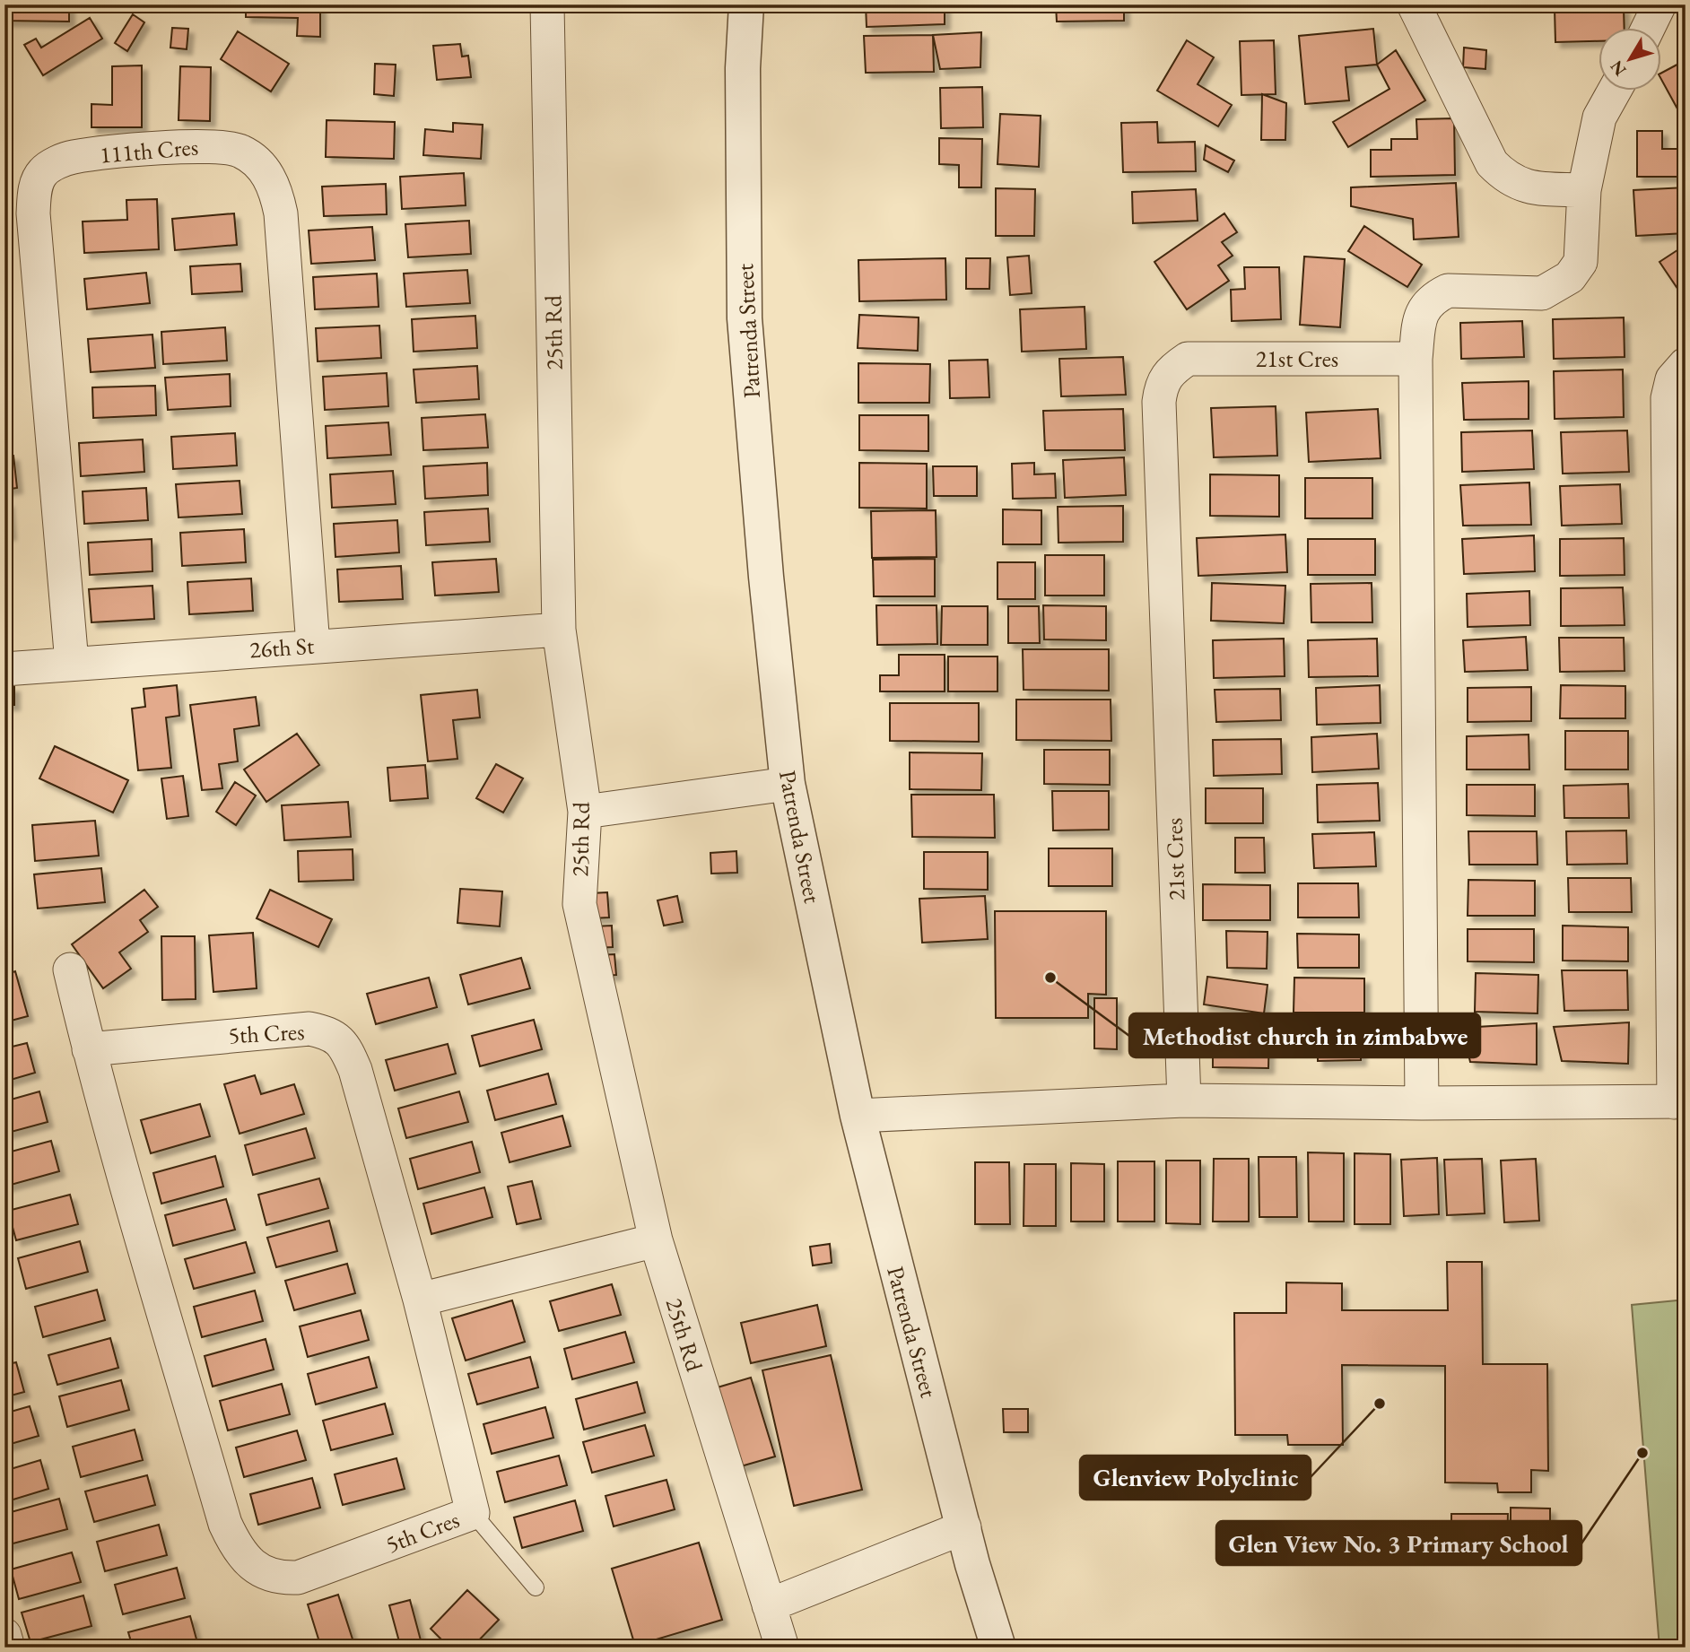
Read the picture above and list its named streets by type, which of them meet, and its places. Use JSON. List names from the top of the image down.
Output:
{
  "streets": {
    "street": [
      "111th Cres",
      "Patrenda Street",
      "25th Rd",
      "21st Cres",
      "26th St",
      "5th Cres"
    ]
  },
  "crossings": [
    ["111th Cres", "26th St"],
    ["25th Rd", "26th St"]
  ],
  "places": ["Methodist church in zimbabwe", "Glenview Polyclinic", "Glen View No. 3 Primary School"],
  "north": "bottom left"
}
